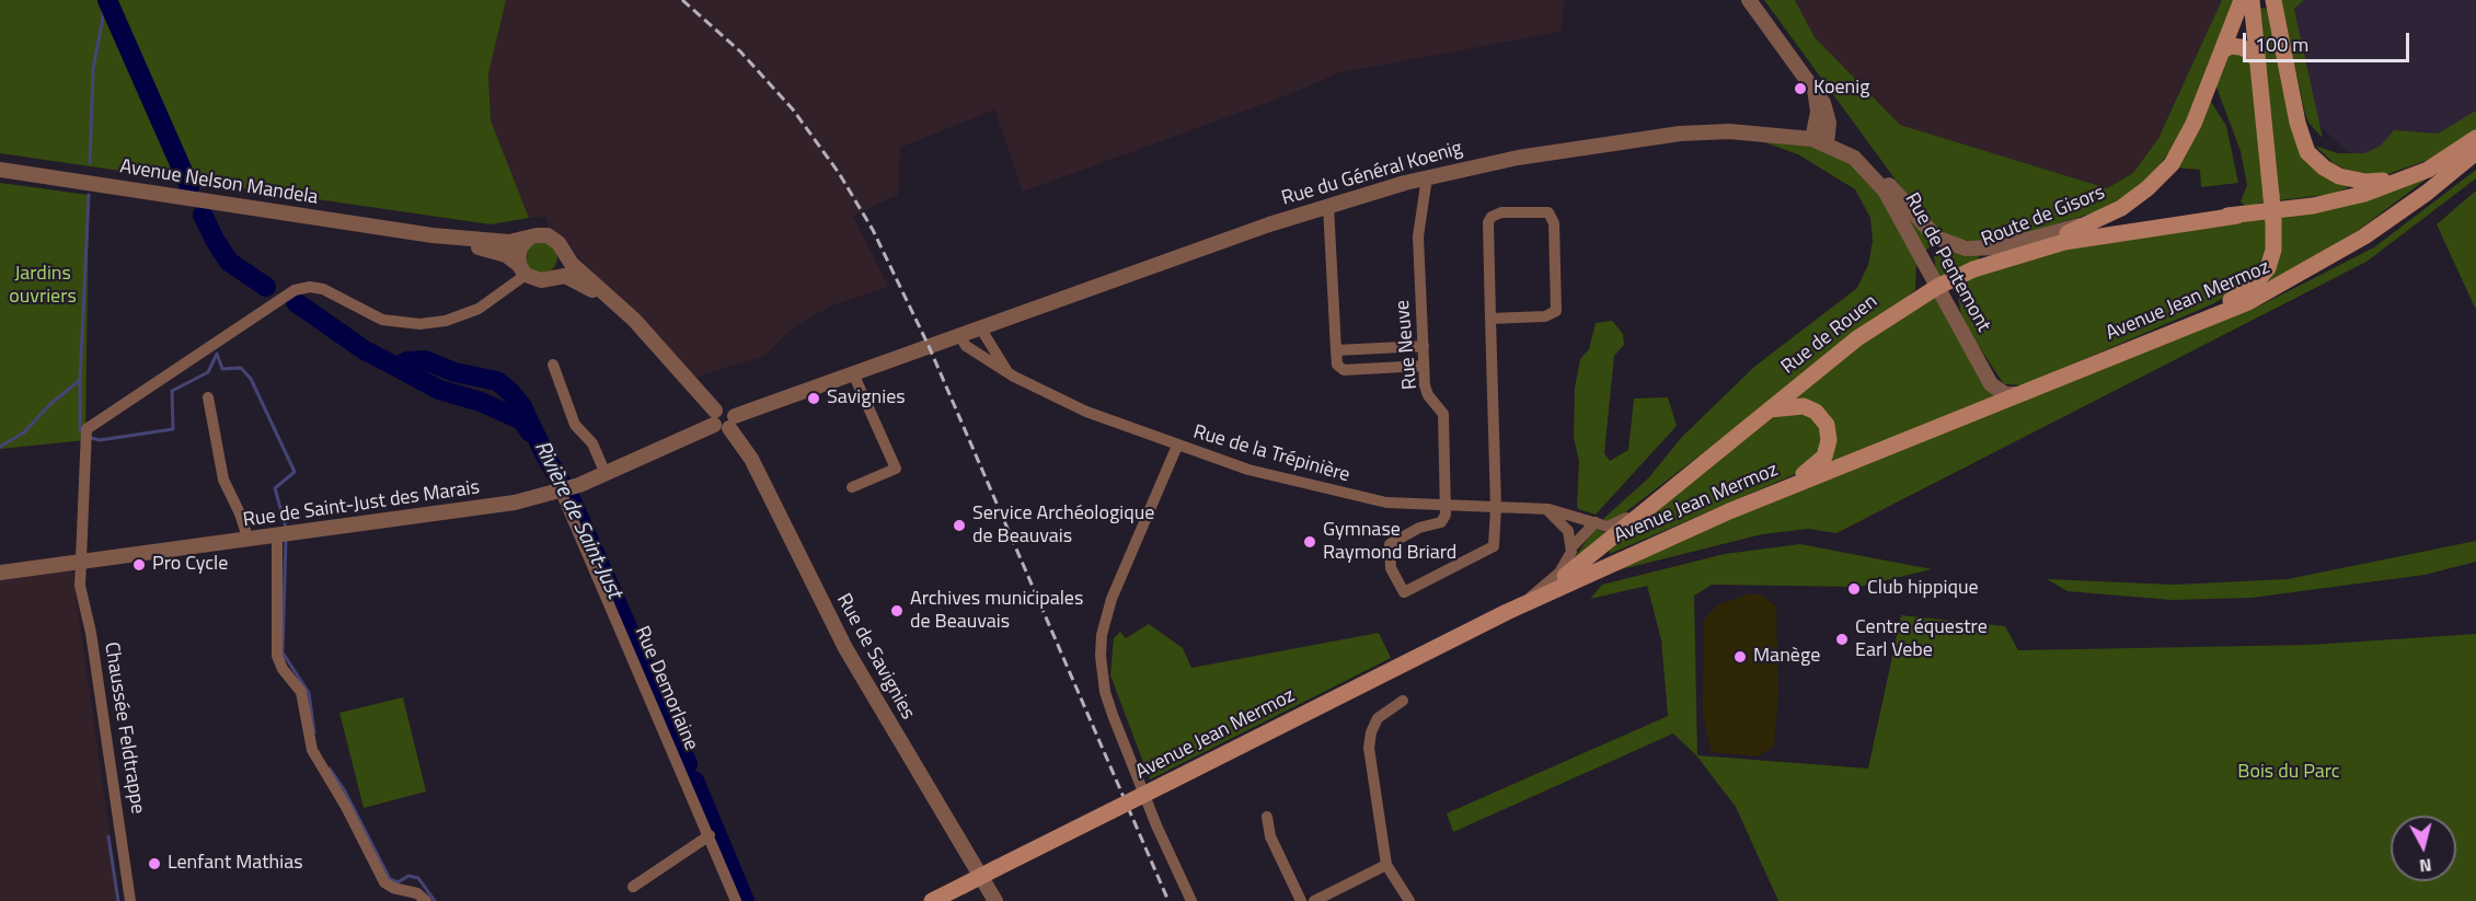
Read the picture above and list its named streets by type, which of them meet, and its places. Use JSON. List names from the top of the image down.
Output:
{
  "streets": {
    "main road": ["Route de Gisors", "Avenue Jean Mermoz", "Rue de Rouen"],
    "street": [
      "Rue du Général Koenig",
      "Avenue Nelson Mandela",
      "Rue de Pentemont",
      "Rue Neuve",
      "Rue de la Trépinière",
      "Rue de Saint-Just des Marais",
      "Rue de Savignies",
      "Rue Demorlaine",
      "Chaussée Feldtrappe"
    ]
  },
  "crossings": [
    ["Rue du Général Koenig", "Rue de Pentemont"],
    ["Rue du Général Koenig", "Rue Neuve"],
    ["Rue du Général Koenig", "Rue de la Trépinière"],
    ["Rue du Général Koenig", "Rue de Saint-Just des Marais"],
    ["Avenue Nelson Mandela", "Chaussée Feldtrappe"],
    ["Route de Gisors", "Rue de Rouen"],
    ["Rue de Pentemont", "Avenue Jean Mermoz"],
    ["Rue de Pentemont", "Rue de Rouen"],
    ["Avenue Jean Mermoz", "Rue de Rouen"],
    ["Rue de Rouen", "Rue de la Trépinière"],
    ["Rue Neuve", "Rue de la Trépinière"],
    ["Rue de la Trépinière", "Rue de Saint-Just des Marais"],
    ["Rue de Saint-Just des Marais", "Rue de Savignies"],
    ["Rue de Saint-Just des Marais", "Rue Demorlaine"],
    ["Rue de Saint-Just des Marais", "Chaussée Feldtrappe"]
  ],
  "water": ["Rivière de Saint-Just"],
  "parks": ["Jardins ouvriers", "Bois du Parc"],
  "places": [
    "Koenig",
    "Savignies",
    "Service Archéologique de Beauvais",
    "Gymnase Raymond Briard",
    "Pro Cycle",
    "Club hippique",
    "Archives municipales de Beauvais",
    "Centre équestre Earl Vebe",
    "Manège",
    "Lenfant Mathias"
  ],
  "scale_bar": "100 m",
  "north": "bottom"
}
